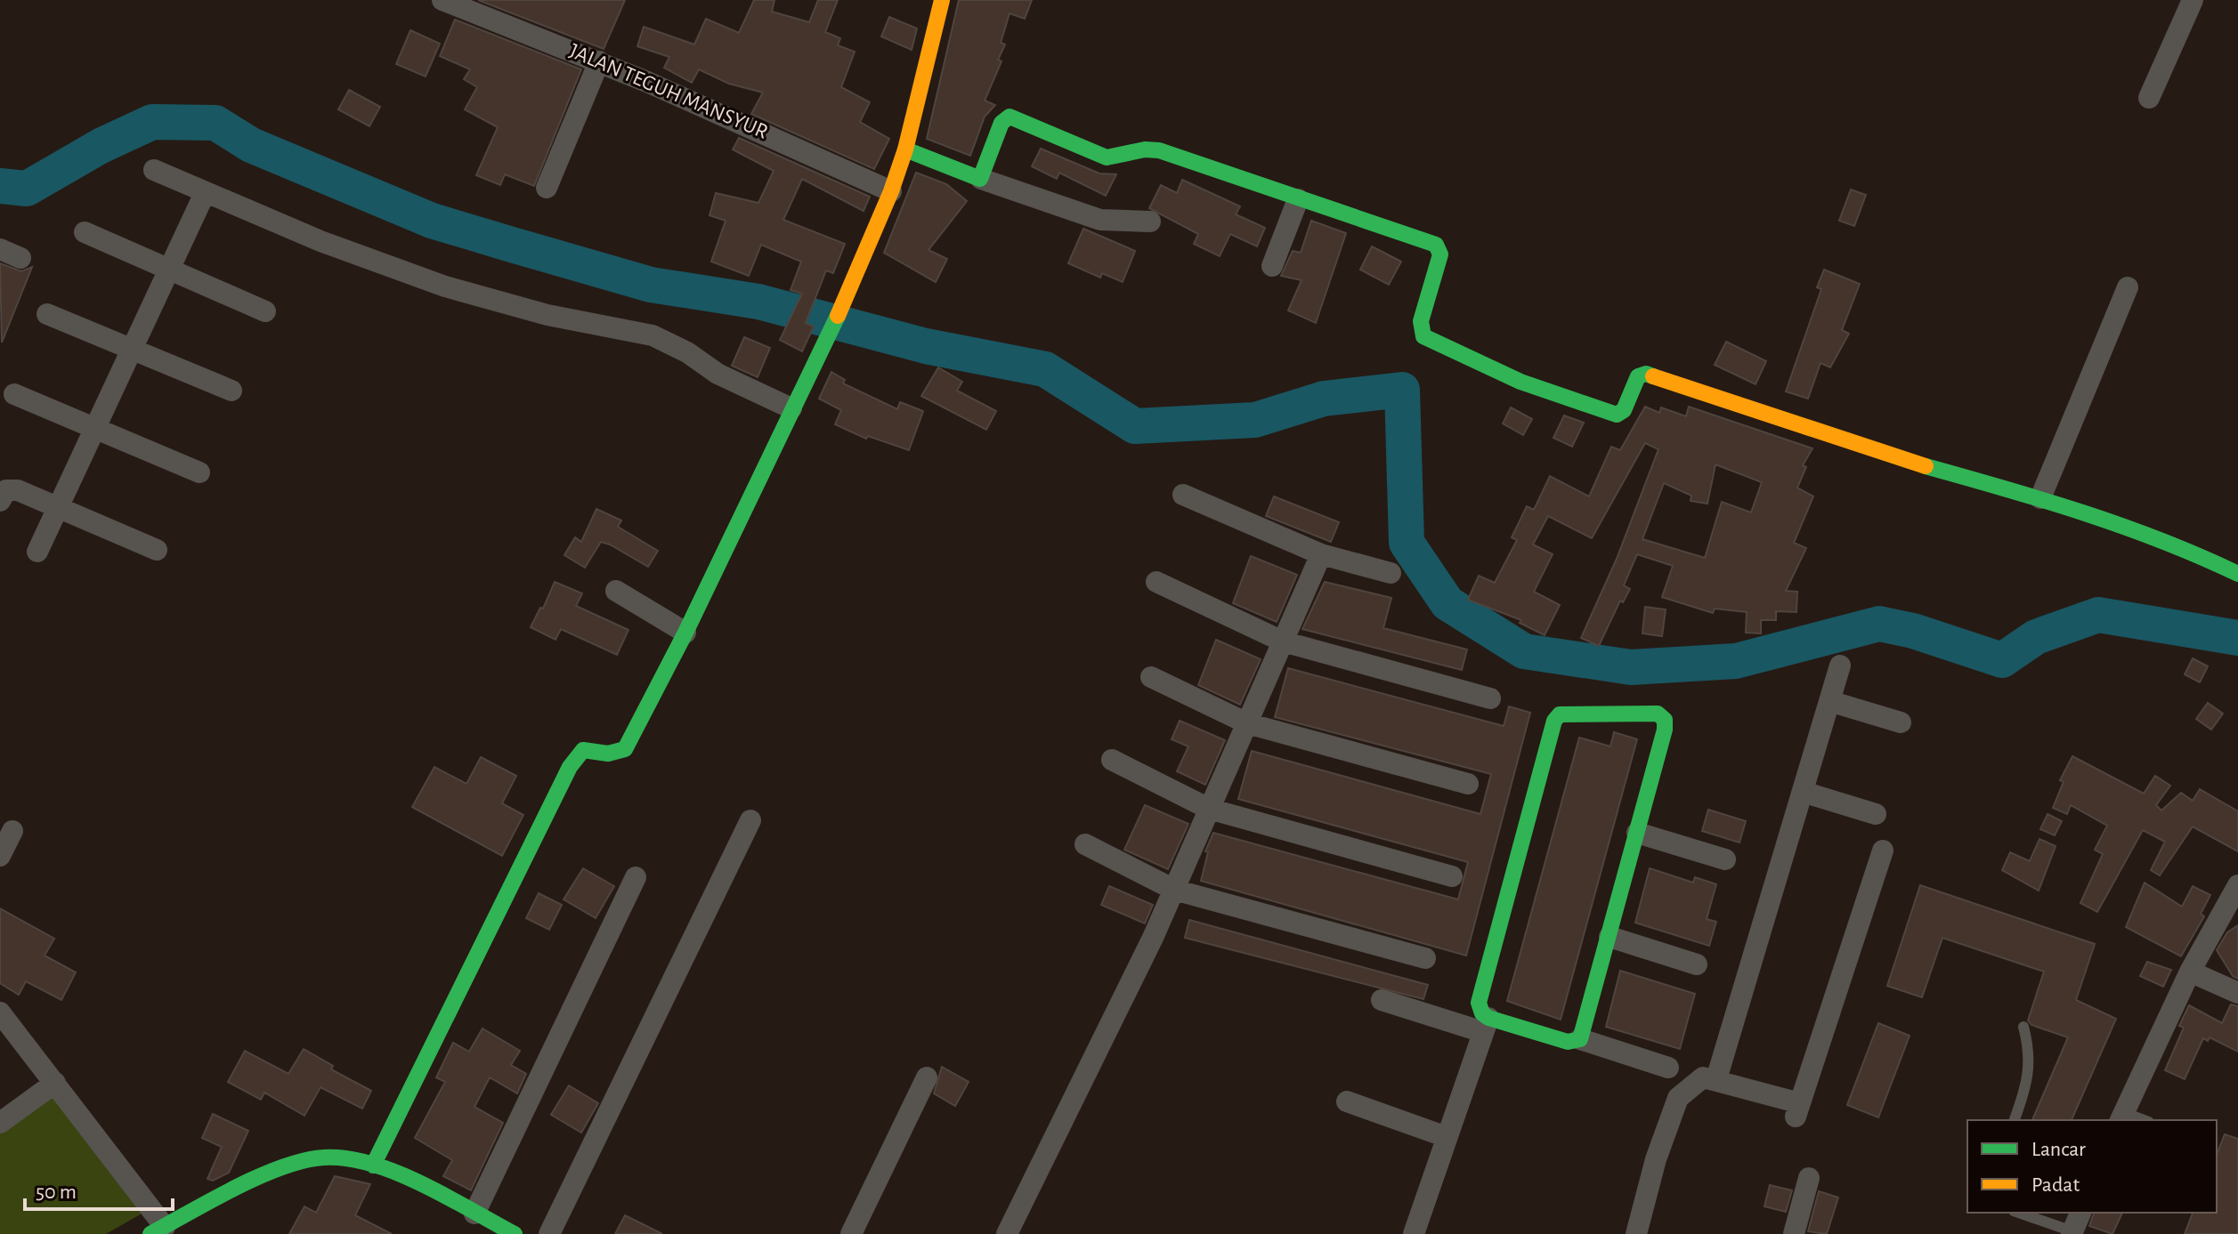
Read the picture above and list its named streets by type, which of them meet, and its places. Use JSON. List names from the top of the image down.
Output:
{
  "streets": {
    "street": ["JALAN TEGUH MANSYUR"]
  },
  "legend": ["Lancar", "Padat"],
  "scale_bar": "50 m"
}
